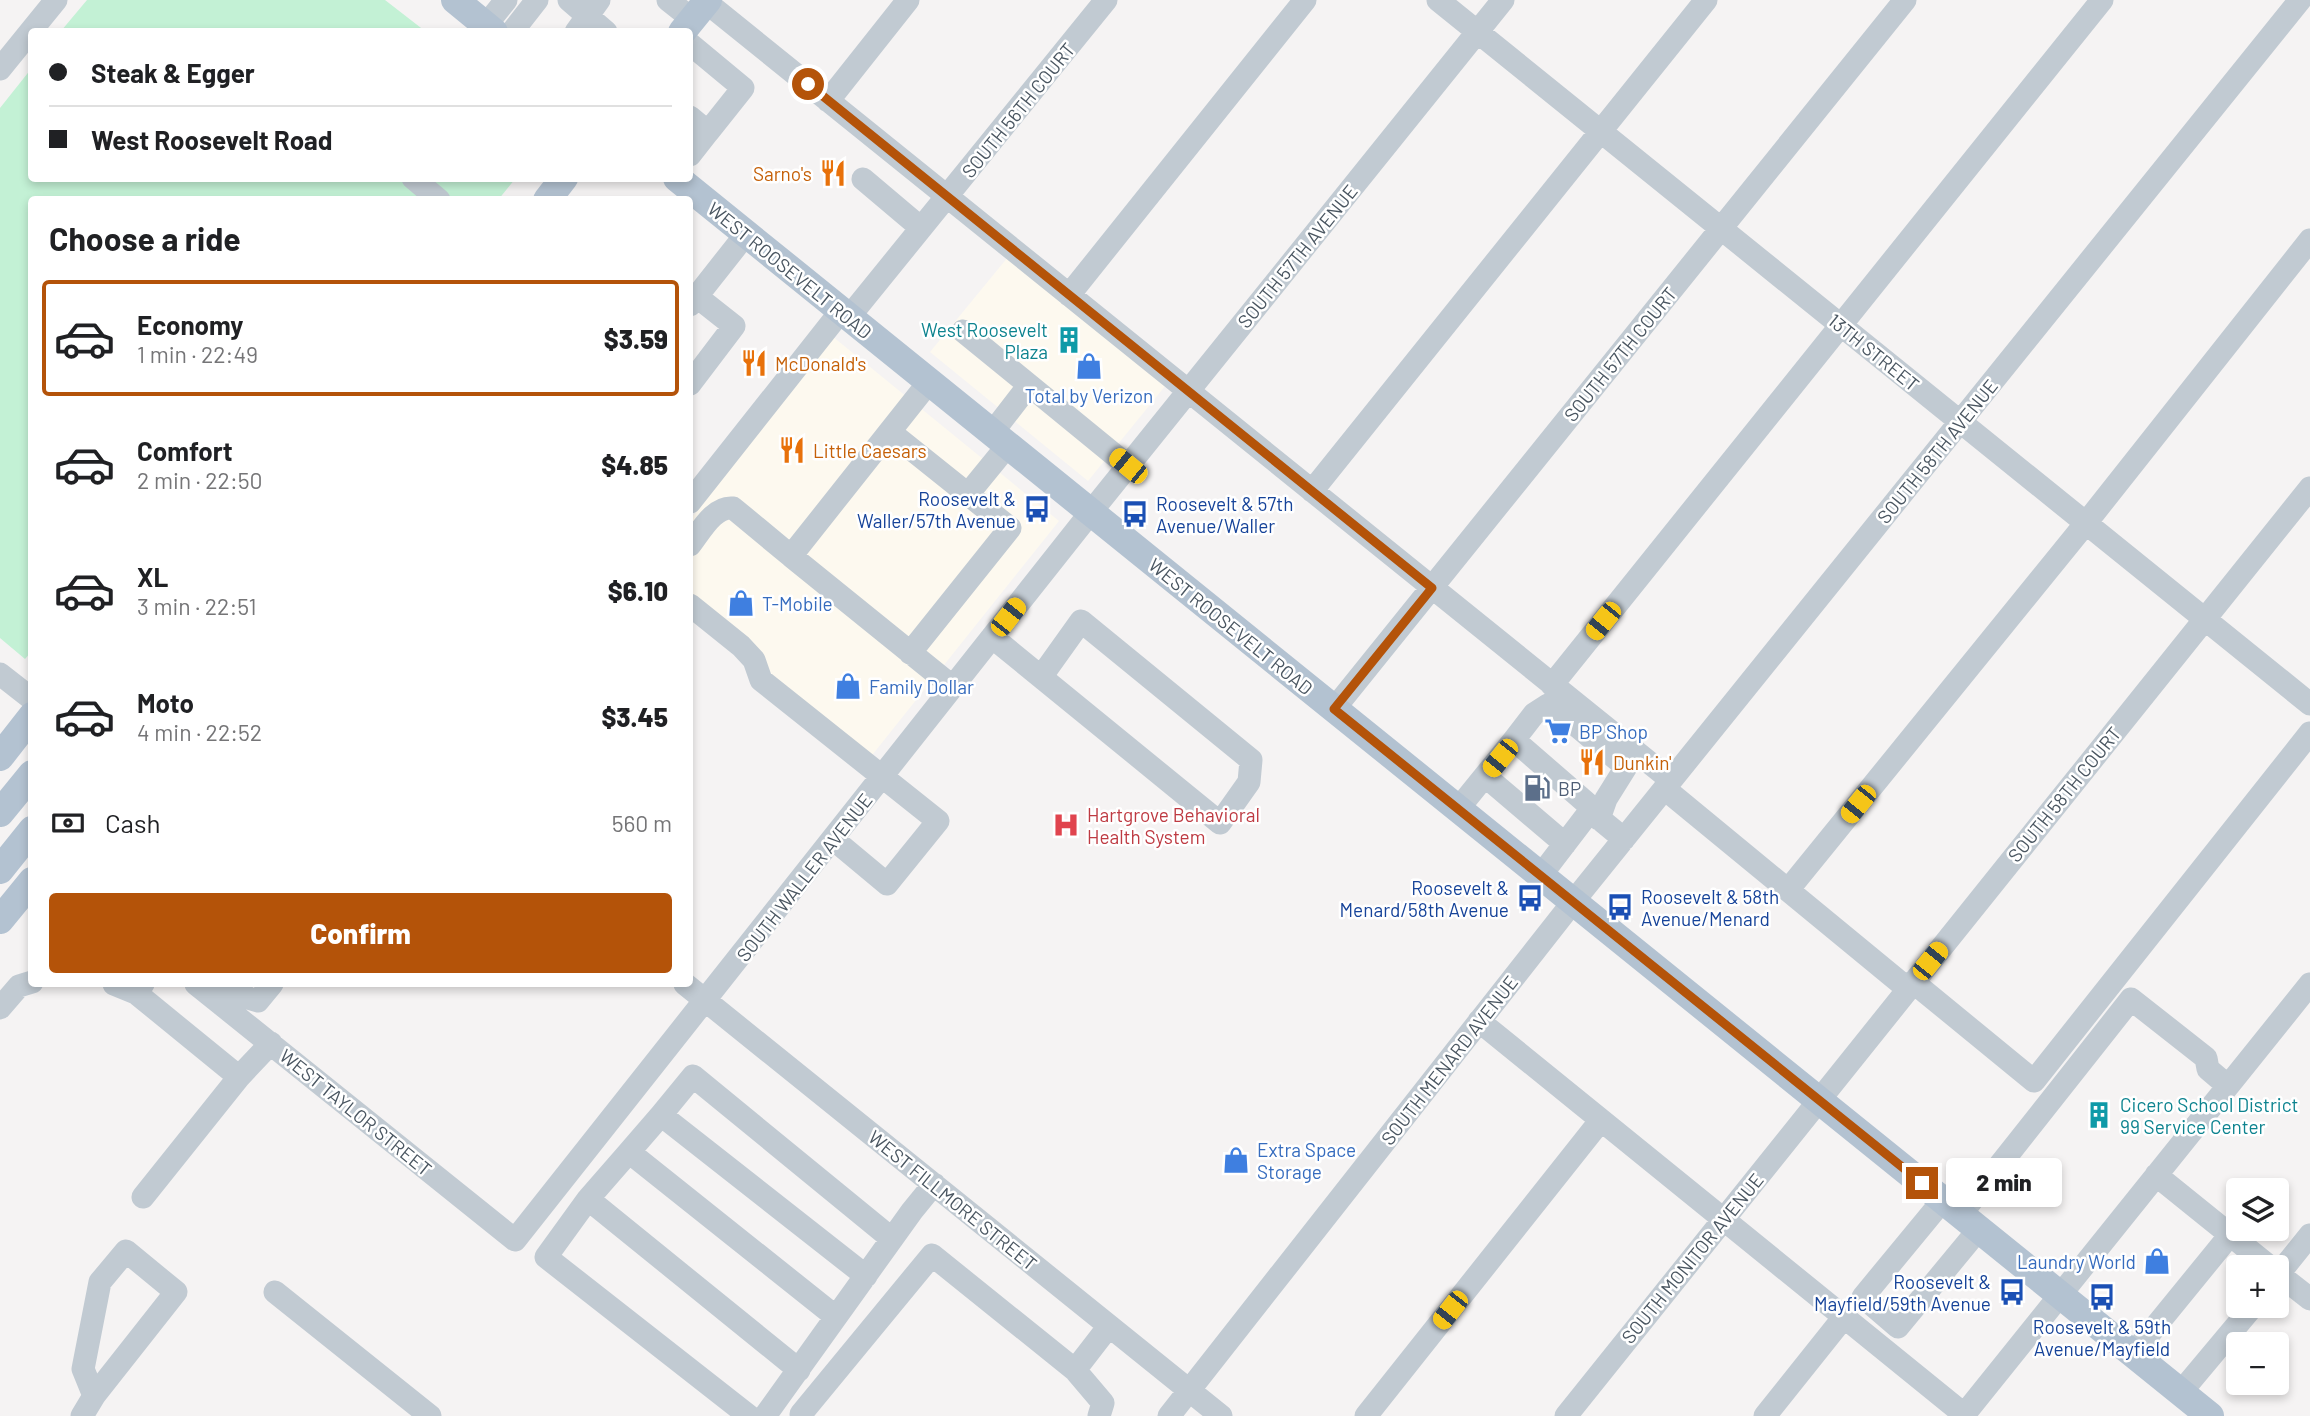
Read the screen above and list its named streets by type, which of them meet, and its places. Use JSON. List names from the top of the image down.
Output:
{
  "streets": {
    "main road": ["WEST ROOSEVELT ROAD"],
    "street": [
      "SOUTH 56TH COURT",
      "SOUTH 57TH AVENUE",
      "13TH STREET",
      "SOUTH 57TH COURT",
      "SOUTH 58TH AVENUE",
      "SOUTH 58TH COURT",
      "SOUTH WALLER AVENUE",
      "SOUTH MENARD AVENUE",
      "WEST TAYLOR STREET",
      "WEST FILLMORE STREET",
      "SOUTH MONITOR AVENUE"
    ]
  },
  "crossings": [
    ["SOUTH 56TH COURT", "WEST ROOSEVELT ROAD"],
    ["SOUTH 57TH AVENUE", "WEST ROOSEVELT ROAD"],
    ["SOUTH 57TH AVENUE", "13TH STREET"],
    ["SOUTH 57TH AVENUE", "SOUTH WALLER AVENUE"],
    ["WEST ROOSEVELT ROAD", "SOUTH 57TH COURT"],
    ["WEST ROOSEVELT ROAD", "SOUTH 58TH AVENUE"],
    ["WEST ROOSEVELT ROAD", "SOUTH 58TH COURT"],
    ["WEST ROOSEVELT ROAD", "SOUTH WALLER AVENUE"],
    ["WEST ROOSEVELT ROAD", "SOUTH MENARD AVENUE"],
    ["WEST ROOSEVELT ROAD", "SOUTH MONITOR AVENUE"],
    ["13TH STREET", "SOUTH 57TH COURT"],
    ["13TH STREET", "SOUTH 58TH AVENUE"],
    ["13TH STREET", "SOUTH 58TH COURT"],
    ["SOUTH 58TH AVENUE", "SOUTH MENARD AVENUE"],
    ["SOUTH 58TH COURT", "SOUTH MONITOR AVENUE"],
    ["SOUTH WALLER AVENUE", "WEST TAYLOR STREET"],
    ["SOUTH WALLER AVENUE", "WEST FILLMORE STREET"],
    ["SOUTH MENARD AVENUE", "WEST FILLMORE STREET"]
  ],
  "places": {
    "restaurant": [
      "Sarno's",
      "McDonald's",
      "Little Caesars",
      "Dunkin'"
    ],
    "building": ["West Roosevelt Plaza", "Cicero School District 99 Service Center"],
    "shop": [
      "Total by Verizon",
      "T-Mobile",
      "Family Dollar",
      "Extra Space Storage",
      "Laundry World"
    ],
    "bus stop": [
      "Roosevelt & Waller/57th Avenue",
      "Roosevelt & 57th Avenue/Waller",
      "Roosevelt & Menard/58th Avenue",
      "Roosevelt & 58th Avenue/Menard",
      "Roosevelt & Mayfield/59th Avenue",
      "Roosevelt & 59th Avenue/Mayfield"
    ],
    "supermarket": ["BP Shop"],
    "fuel station": ["BP"],
    "hospital": ["Hartgrove Behavioral Health System"]
  },
  "page": {
    "banner": ["Steak & Egger", "West Roosevelt Road"],
    "heading": "Choose a ride",
    "list": [
      {
        "name": "Economy",
        "note": "1 min · 22:49",
        "value": "$3.59"
      },
      {
        "name": "Comfort",
        "note": "2 min · 22:50",
        "value": "$4.85"
      },
      {
        "name": "XL",
        "note": "3 min · 22:51",
        "value": "$6.10"
      },
      {
        "name": "Moto",
        "note": "4 min · 22:52",
        "value": "$3.45"
      }
    ],
    "pay": ["Cash", "560 m"],
    "buttons": "Confirm",
    "bubble": "2 min",
    "map_buttons": ["+", "−"]
  }
}
